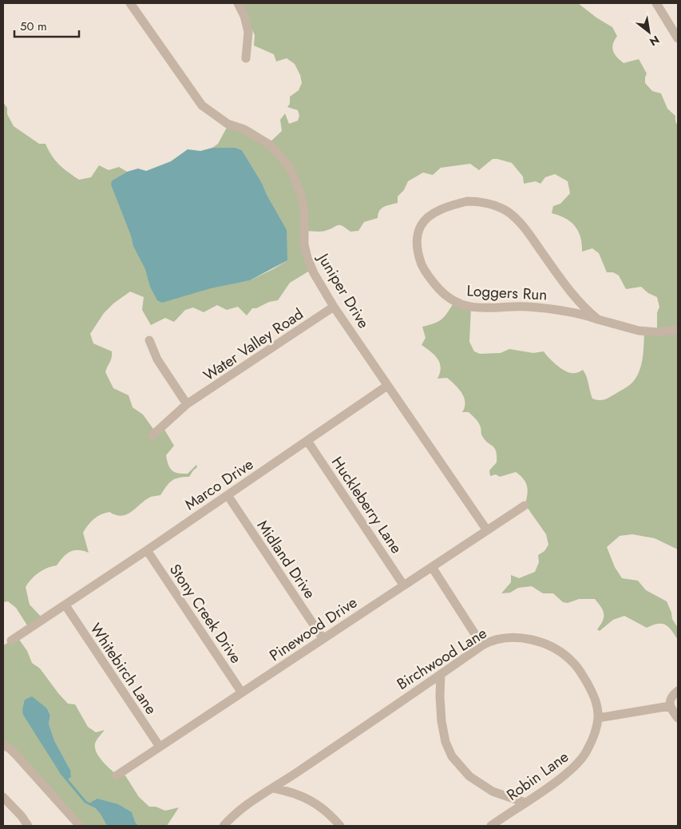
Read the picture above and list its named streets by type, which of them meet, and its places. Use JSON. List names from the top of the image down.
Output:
{
  "streets": {
    "street": [
      "Juniper Drive",
      "Loggers Run",
      "Water Valley Road",
      "Marco Drive",
      "Huckleberry Lane",
      "Midland Drive",
      "Stony Creek Drive",
      "Pinewood Drive",
      "Birchwood Lane",
      "Whitebirch Lane",
      "Robin Lane"
    ]
  },
  "crossings": [
    ["Juniper Drive", "Water Valley Road"],
    ["Juniper Drive", "Marco Drive"],
    ["Juniper Drive", "Pinewood Drive"],
    ["Marco Drive", "Huckleberry Lane"],
    ["Marco Drive", "Midland Drive"],
    ["Marco Drive", "Stony Creek Drive"],
    ["Marco Drive", "Whitebirch Lane"],
    ["Huckleberry Lane", "Pinewood Drive"],
    ["Midland Drive", "Pinewood Drive"],
    ["Stony Creek Drive", "Pinewood Drive"],
    ["Pinewood Drive", "Whitebirch Lane"],
    ["Birchwood Lane", "Robin Lane"]
  ],
  "scale_bar": "50 m",
  "north": "bottom right"
}
